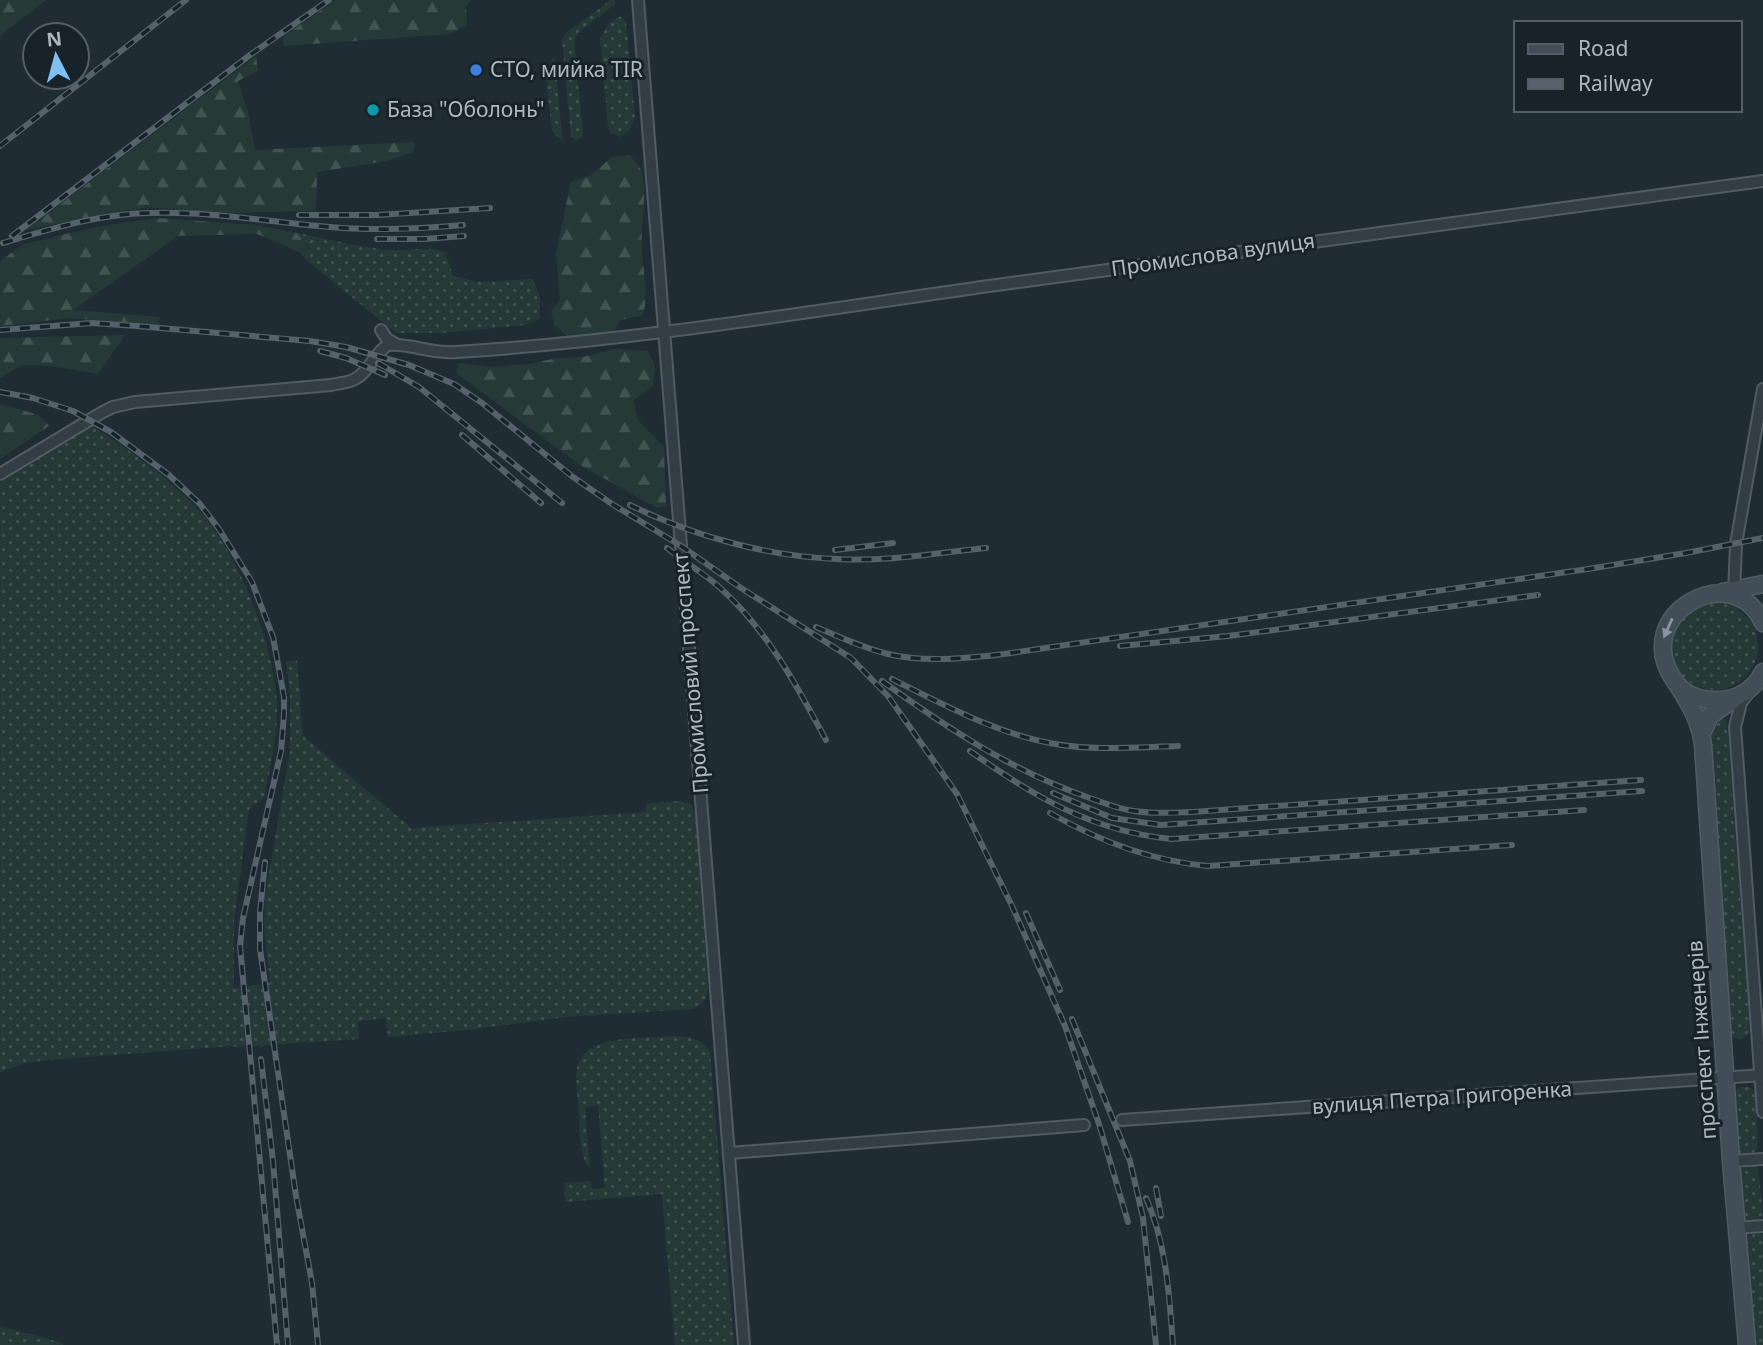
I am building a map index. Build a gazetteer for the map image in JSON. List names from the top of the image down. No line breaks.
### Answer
{"streets":{"street":["Промислова вулиця","Промисловий проспект","проспект Інженерів","вулиця Петра Григоренка"]},"crossings":[["Промислова вулиця","Промисловий проспект"],["проспект Інженерів","вулиця Петра Григоренка"]],"places":["СТО, мийка TIR","База \"Оболонь\""],"legend":["Road","Railway"],"north":"top"}
